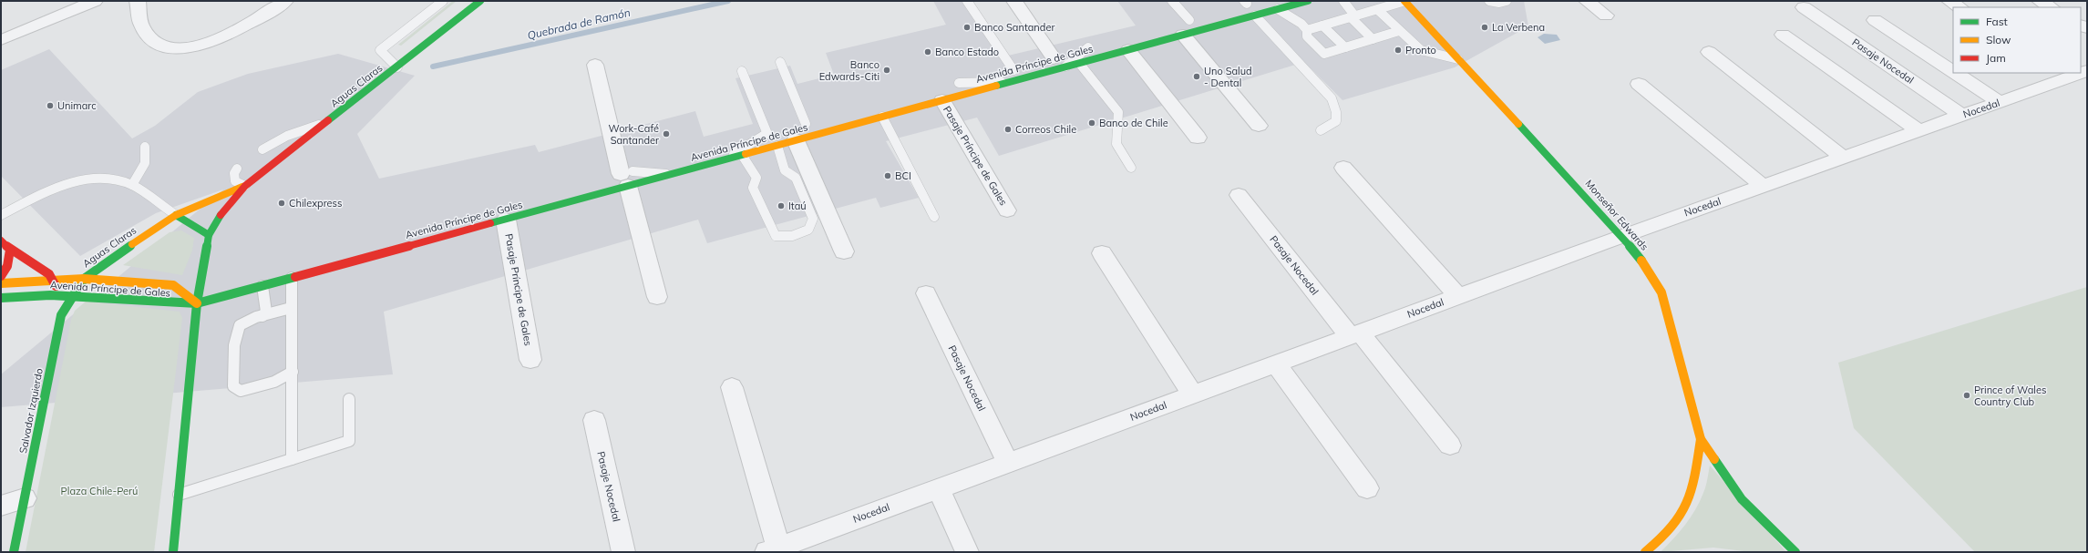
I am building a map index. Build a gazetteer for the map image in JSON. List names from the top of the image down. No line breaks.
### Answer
{"streets":{"street":["Pasaje Nocedal","Avenida Príncipe de Gales","Aguas Claras","Nocedal","Pasaje Príncipe de Gales","Monseñor Edwards","Salvador Izquierdo"]},"crossings":[["Pasaje Nocedal","Nocedal"],["Avenida Príncipe de Gales","Aguas Claras"],["Avenida Príncipe de Gales","Pasaje Príncipe de Gales"],["Avenida Príncipe de Gales","Salvador Izquierdo"],["Aguas Claras","Salvador Izquierdo"],["Nocedal","Monseñor Edwards"]],"water":["Quebrada de Ramón"],"parks":["Plaza Chile-Perú"],"places":["Banco Santander","La Verbena","Pronto","Banco Estado","Banco Edwards-Citi","Uno Salud - Dental","Unimarc","Banco de Chile","Correos Chile","Work-Café Santander","BCI","Chilexpress","Itaú","Prince of Wales Country Club"],"legend":["Fast","Slow","Jam"]}
